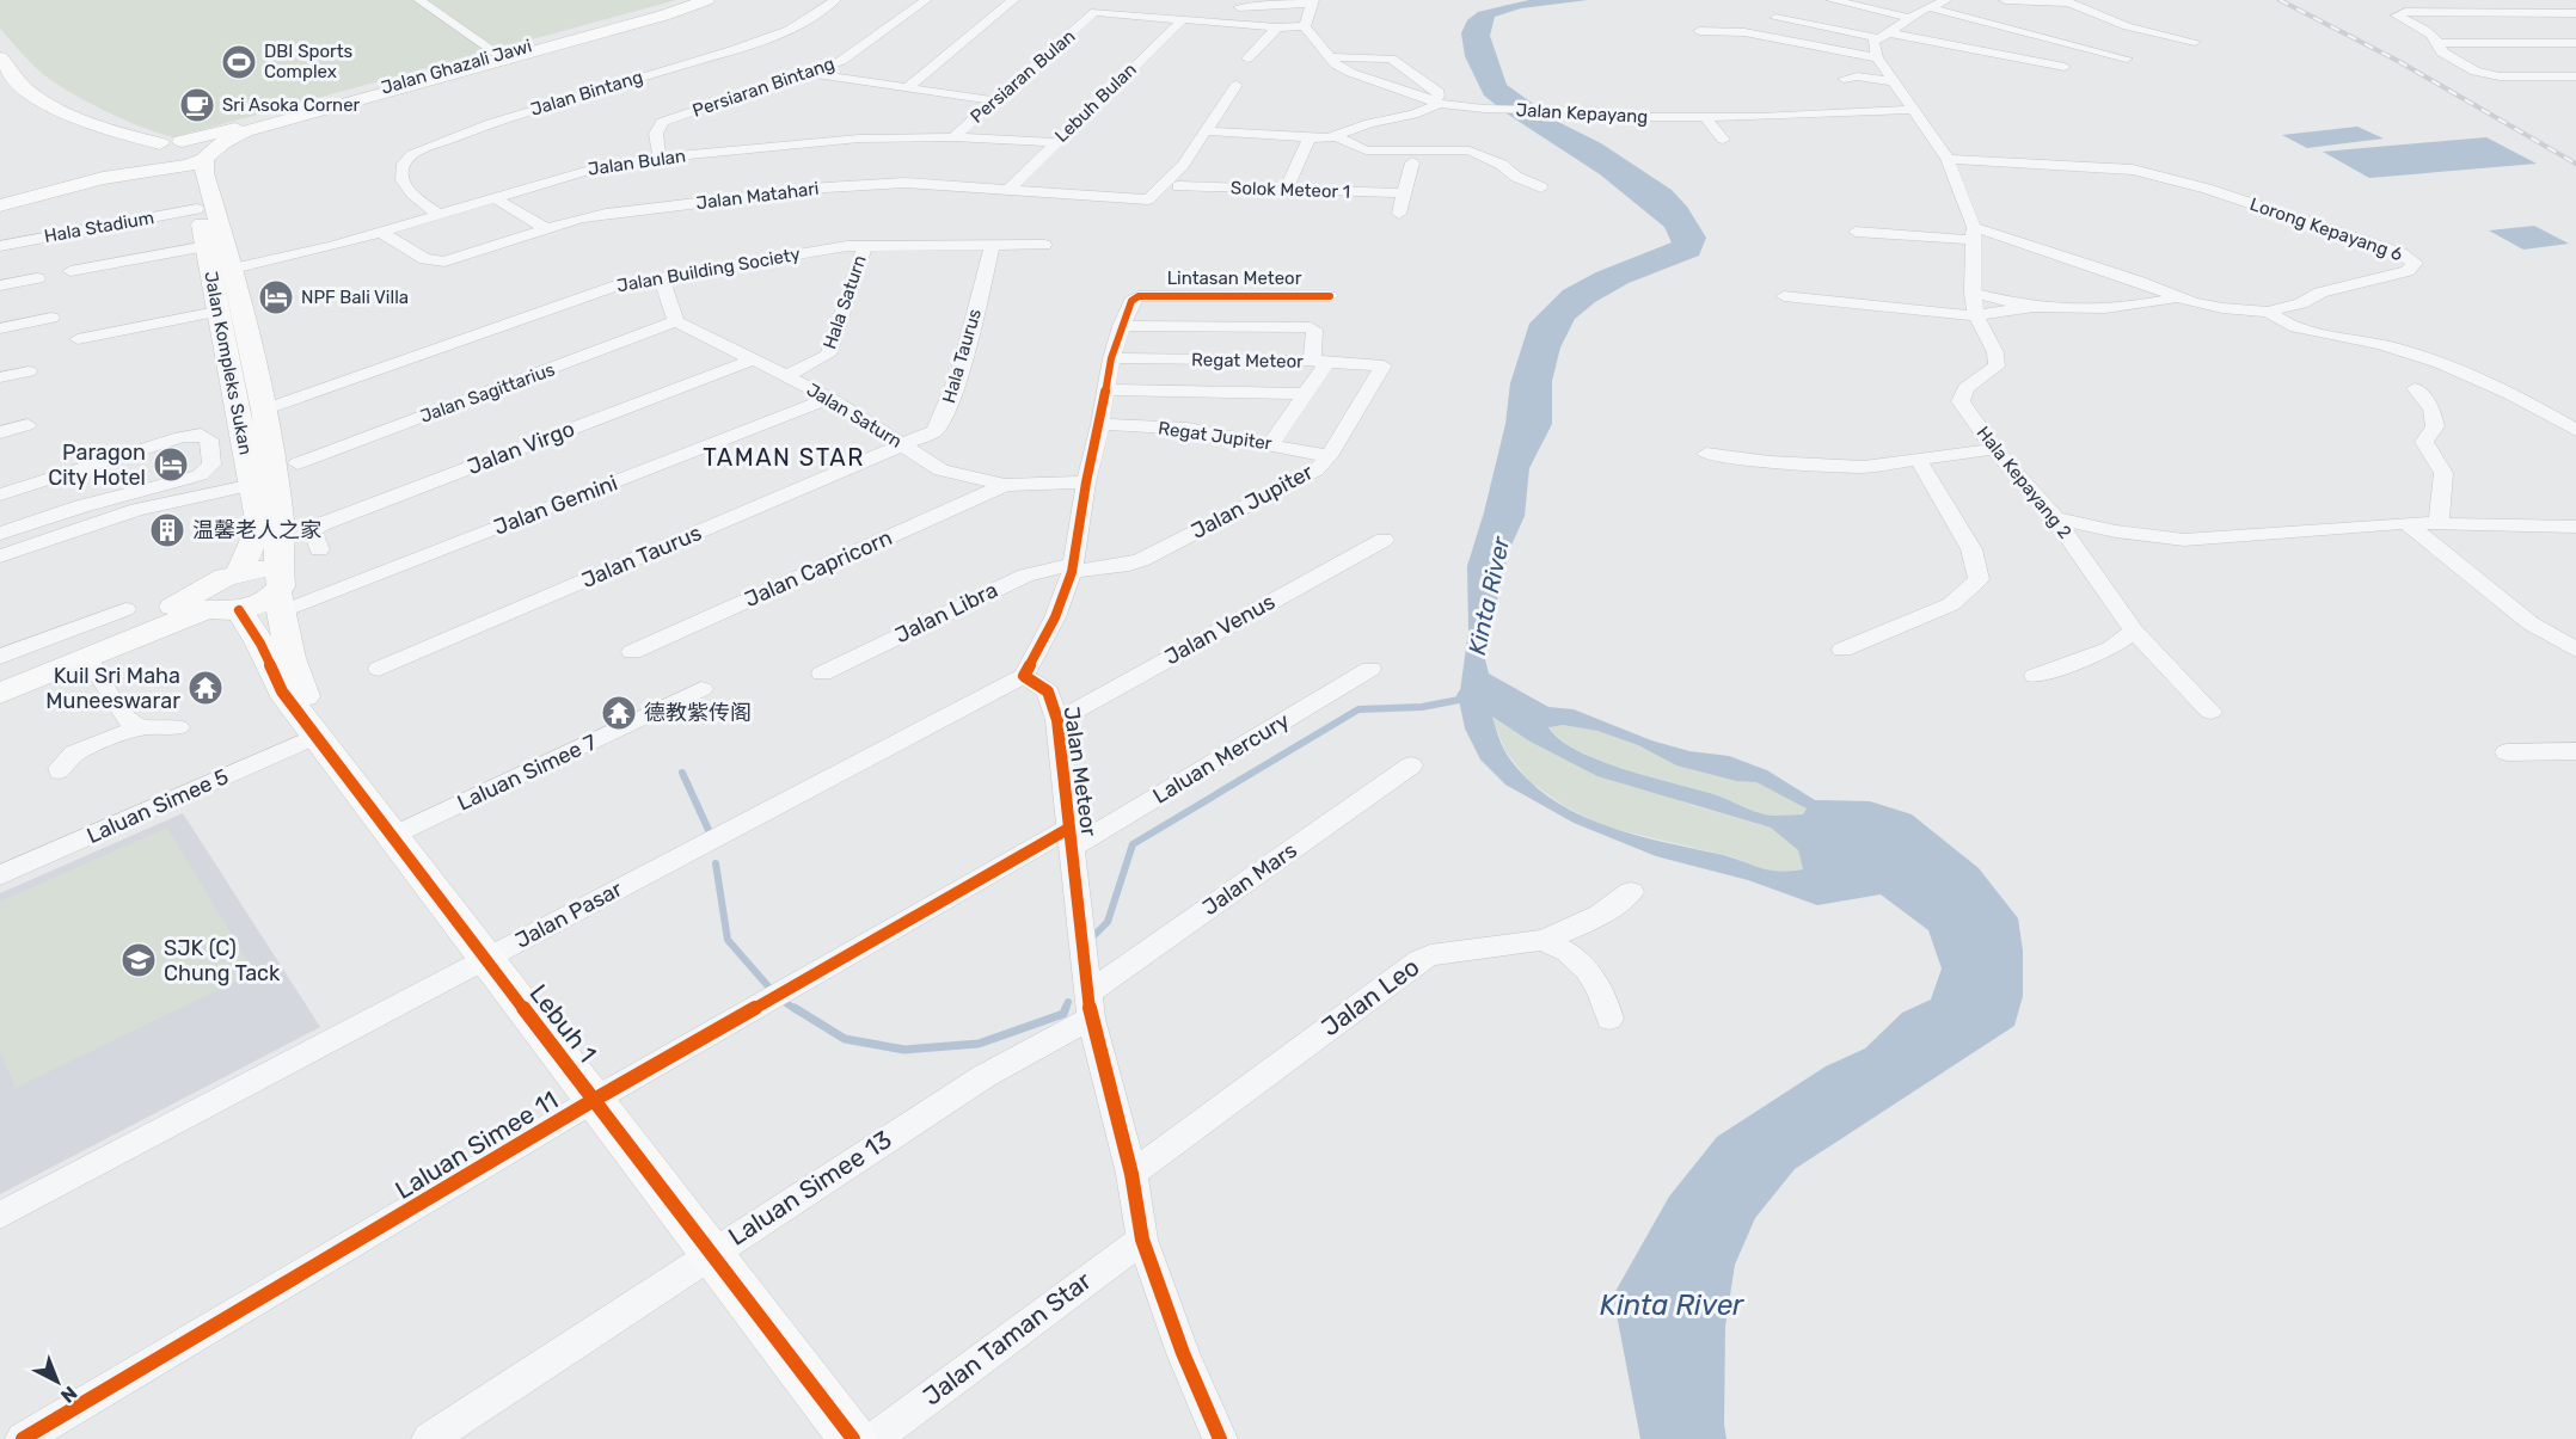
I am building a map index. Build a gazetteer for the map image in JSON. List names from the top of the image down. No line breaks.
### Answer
{"streets":{"main road":["Jalan Ghazali Jawi","Jalan Kompleks Sukan","Lebuh 1"],"street":["Persiaran Bulan","Persiaran Bintang","Jalan Bintang","Lebuh Bulan","Jalan Kepayang","Jalan Bulan","Solok Meteor 1","Jalan Matahari","Hala Stadium","Lorong Kepayang 6","Jalan Building Society","Lintasan Meteor","Hala Saturn","Hala Taurus","Regat Meteor","Jalan Sagittarius","Jalan Saturn","Regat Jupiter","Jalan Virgo","Hala Kepayang 2","Jalan Jupiter","Jalan Gemini","Jalan Taurus","Jalan Capricorn","Jalan Libra","Jalan Venus","Laluan Mercury","Jalan Meteor","Laluan Simee 7","Laluan Simee 5","Jalan Mars","Jalan Pasar","Jalan Leo","Laluan Simee 11","Laluan Simee 13","Jalan Taman Star"]},"crossings":[["Jalan Ghazali Jawi","Jalan Kompleks Sukan"],["Persiaran Bulan","Lebuh Bulan"],["Persiaran Bulan","Jalan Kepayang"],["Persiaran Bulan","Jalan Bulan"],["Persiaran Bintang","Jalan Bulan"],["Jalan Bintang","Jalan Bulan"],["Lebuh Bulan","Jalan Bulan"],["Lebuh Bulan","Jalan Matahari"],["Jalan Kepayang","Hala Kepayang 2"],["Jalan Bulan","Jalan Matahari"],["Jalan Bulan","Jalan Kompleks Sukan"],["Hala Stadium","Jalan Kompleks Sukan"],["Lorong Kepayang 6","Hala Kepayang 2"],["Jalan Building Society","Hala Saturn"],["Jalan Building Society","Hala Taurus"],["Jalan Building Society","Jalan Kompleks Sukan"],["Hala Saturn","Jalan Saturn"],["Hala Taurus","Jalan Saturn"],["Hala Taurus","Jalan Taurus"],["Regat Meteor","Jalan Jupiter"],["Jalan Kompleks Sukan","Jalan Gemini"],["Jalan Kompleks Sukan","Lebuh 1"],["Jalan Sagittarius","Jalan Saturn"],["Jalan Saturn","Jalan Virgo"],["Jalan Saturn","Jalan Gemini"],["Jalan Saturn","Jalan Taurus"],["Jalan Saturn","Jalan Capricorn"],["Regat Jupiter","Jalan Jupiter"],["Jalan Jupiter","Jalan Libra"],["Jalan Gemini","Lebuh 1"],["Jalan Venus","Jalan Meteor"],["Laluan Mercury","Jalan Meteor"],["Laluan Mercury","Laluan Simee 11"],["Jalan Meteor","Jalan Mars"],["Jalan Meteor","Jalan Pasar"],["Jalan Meteor","Jalan Leo"],["Jalan Meteor","Laluan Simee 11"],["Jalan Meteor","Laluan Simee 13"],["Jalan Meteor","Jalan Taman Star"],["Laluan Simee 7","Lebuh 1"],["Laluan Simee 5","Lebuh 1"],["Jalan Mars","Laluan Simee 13"],["Jalan Pasar","Lebuh 1"],["Lebuh 1","Laluan Simee 11"],["Lebuh 1","Laluan Simee 13"]],"districts":["TAMAN STAR"],"water":["Kinta River"],"places":{"sports":["DBI Sports Complex"],"cafe":["Sri Asoka Corner"],"hotel":["NPF Bali Villa","Paragon City Hotel"],"building":["温馨老人之家"],"temple":["Kuil Sri Maha Muneeswarar","德教紫传阁"],"school or university":["SJK (C) Chung Tack"]},"north":"bottom right"}
